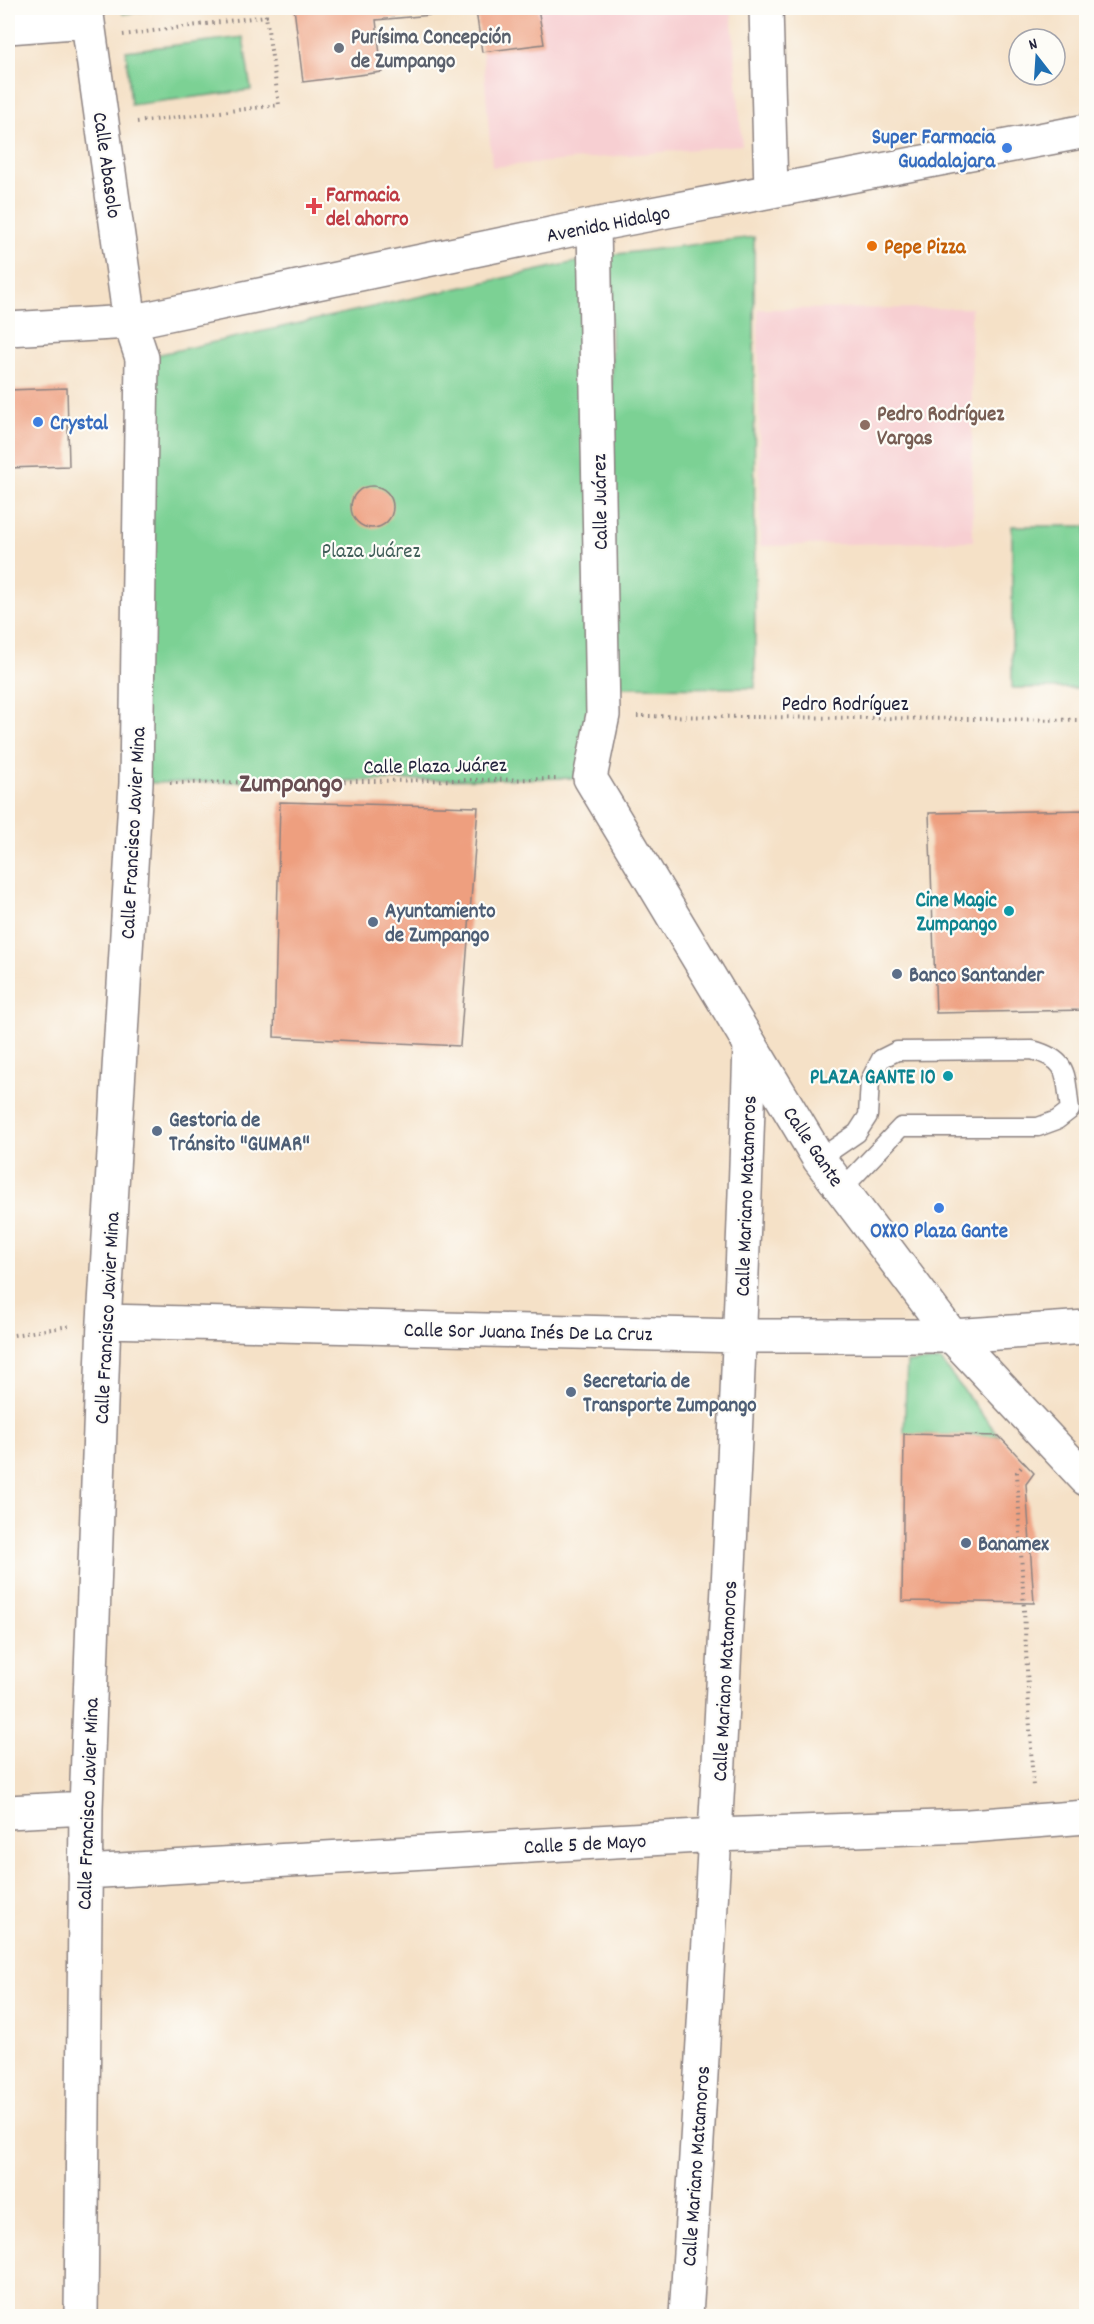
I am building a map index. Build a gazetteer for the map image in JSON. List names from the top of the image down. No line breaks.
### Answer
{"streets":{"street":["Calle Abasolo","Avenida Hidalgo","Calle Juárez","Calle Francisco Javier Mina","Calle Gante","Calle Mariano Matamoros","Calle Sor Juana Inés De La Cruz","Calle 5 de Mayo"],"path":["Pedro Rodríguez","Calle Plaza Juárez"]},"crossings":[["Calle Abasolo","Avenida Hidalgo"],["Calle Abasolo","Calle Francisco Javier Mina"],["Avenida Hidalgo","Calle Juárez"],["Avenida Hidalgo","Calle Francisco Javier Mina"],["Calle Juárez","Pedro Rodríguez"],["Calle Juárez","Calle Plaza Juárez"],["Calle Juárez","Calle Gante"],["Calle Plaza Juárez","Calle Francisco Javier Mina"],["Calle Plaza Juárez","Calle Gante"],["Calle Francisco Javier Mina","Calle Sor Juana Inés De La Cruz"],["Calle Francisco Javier Mina","Calle 5 de Mayo"],["Calle Gante","Calle Mariano Matamoros"],["Calle Gante","Calle Sor Juana Inés De La Cruz"],["Calle Mariano Matamoros","Calle Sor Juana Inés De La Cruz"],["Calle Mariano Matamoros","Calle 5 de Mayo"]],"districts":["Zumpango"],"parks":["Plaza Juárez"],"places":{"other":["Purísima Concepción de Zumpango","Super Farmacia Guadalajara","Pepe Pizza","Crystal","Pedro Rodríguez Vargas","Cine Magic Zumpango","Ayuntamiento de Zumpango","Banco Santander","PLAZA GANTE 10","Gestoria de Tránsito \"GUMAR\"","OXXO Plaza Gante","Secretaria de Transporte Zumpango","Banamex"],"health":["Farmacia del ahorro"]},"north":"top"}
